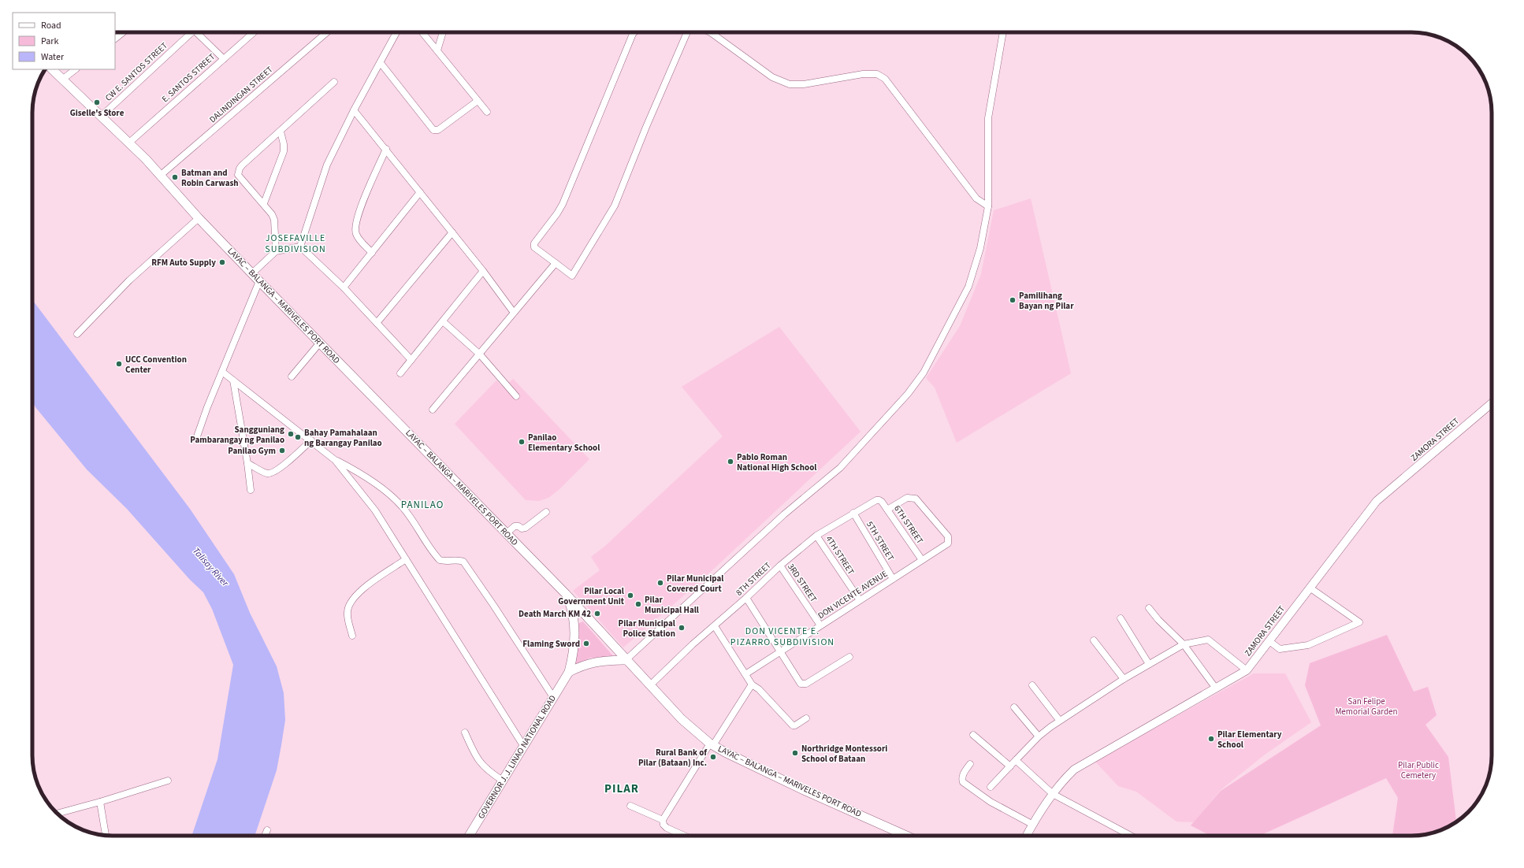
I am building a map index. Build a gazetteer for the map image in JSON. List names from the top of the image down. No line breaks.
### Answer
{"streets":{"main road":["LAYAC – BALANGA – MARIVELES PORT ROAD","GOVERNOR J. J. LINAO NATIONAL ROAD"],"street":["CW E. SANTOS STREET","E. SANTOS STREET","DALINDINGAN STREET","ZAMORA STREET","6TH STREET","5TH STREET","4TH STREET","8TH STREET","3RD STREET","DON VICENTE AVENUE"]},"crossings":[["CW E. SANTOS STREET","LAYAC – BALANGA – MARIVELES PORT ROAD"],["E. SANTOS STREET","LAYAC – BALANGA – MARIVELES PORT ROAD"],["DALINDINGAN STREET","LAYAC – BALANGA – MARIVELES PORT ROAD"],["LAYAC – BALANGA – MARIVELES PORT ROAD","8TH STREET"],["LAYAC – BALANGA – MARIVELES PORT ROAD","GOVERNOR J. J. LINAO NATIONAL ROAD"],["6TH STREET","8TH STREET"],["6TH STREET","DON VICENTE AVENUE"],["5TH STREET","8TH STREET"],["5TH STREET","DON VICENTE AVENUE"],["4TH STREET","8TH STREET"],["4TH STREET","DON VICENTE AVENUE"],["8TH STREET","3RD STREET"],["3RD STREET","DON VICENTE AVENUE"]],"districts":["JOSEFAVILLE SUBDIVISION","PANILAO","DON VICENTE E. PIZARRO SUBDIVISION","PILAR"],"water":["Talisay River"],"parks":["San Felipe Memorial Garden","Pilar Public Cemetery"],"places":["Giselle's Store","Batman and Robin Carwash","RFM Auto Supply","Pamilihang Bayan ng Pilar","UCC Convention Center","Sangguniang Pambarangay ng Panilao","Bahay Pamahalaan ng Barangay Panilao","Panilao Elementary School","Panilao Gym","Pablo Roman National High School","Pilar Municipal Covered Court","Pilar Local Government Unit","Pilar Municipal Hall","Death March KM 42","Pilar Municipal Police Station","Flaming Sword","Pilar Elementary School","Northridge Montessori School of Bataan","Rural Bank of Pilar (Bataan) Inc."],"legend":["Road","Park","Water"]}
